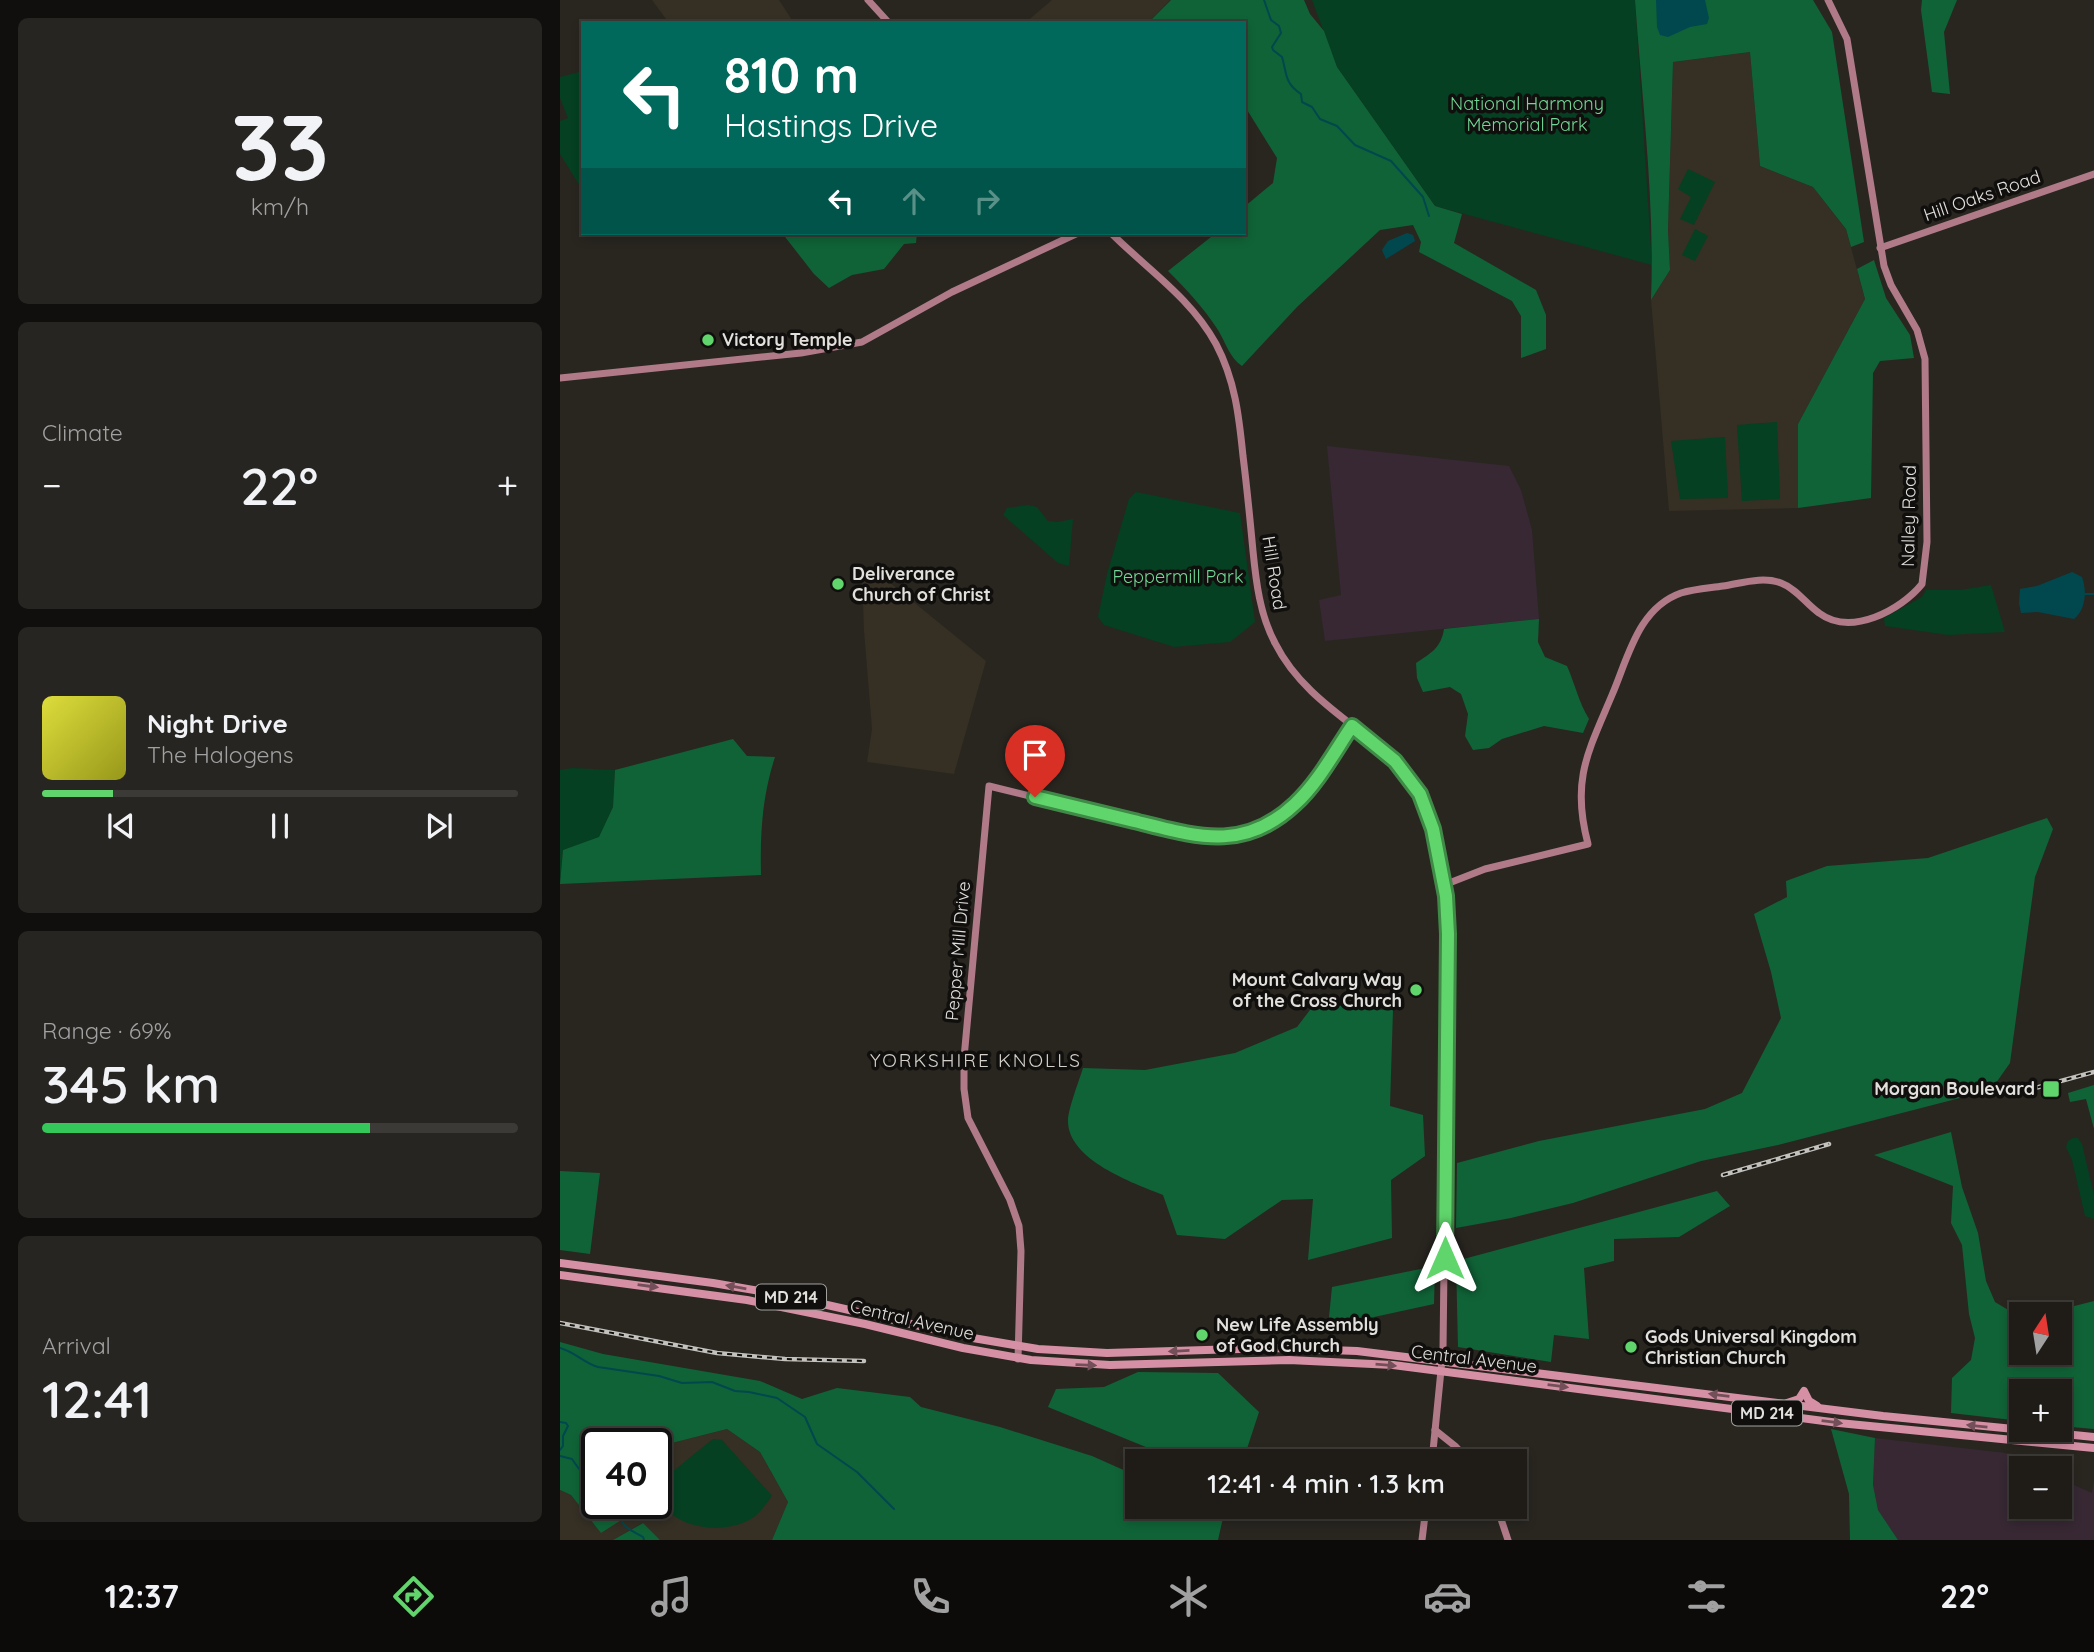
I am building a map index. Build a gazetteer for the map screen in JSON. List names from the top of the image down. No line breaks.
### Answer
{"streets":{"main road":["MD 214","Central Avenue"],"street":["Hill Oaks Road","Nalley Road","Hill Road","Pepper Mill Drive"]},"crossings":[["Hill Oaks Road","Nalley Road"],["Nalley Road","Hill Road"],["Hill Road","Pepper Mill Drive"],["Hill Road","Central Avenue"],["Pepper Mill Drive","Central Avenue"]],"districts":["YORKSHIRE KNOLLS"],"parks":["National Harmony Memorial Park","Peppermill Park"],"places":{"other":["Victory Temple","Deliverance Church of Christ","Mount Calvary Way of the Cross Church","New Life Assembly of God Church","Gods Universal Kingdom Christian Church"],"transit":["Morgan Boulevard"]},"north":"top","page":{"tile":[["33","km/h"],"Climate",["Range · 69%","345 km"],["Arrival","12:41"]],"turn":["810 m","Hastings Drive"],"heat":["−","22°","+"],"song":["Night Drive","The Halogens"],"map_buttons":["+","−"],"limit":"40","trip":"12:41 · 4 min · 1.3 km","tabs":["12:37","22°"]}}
